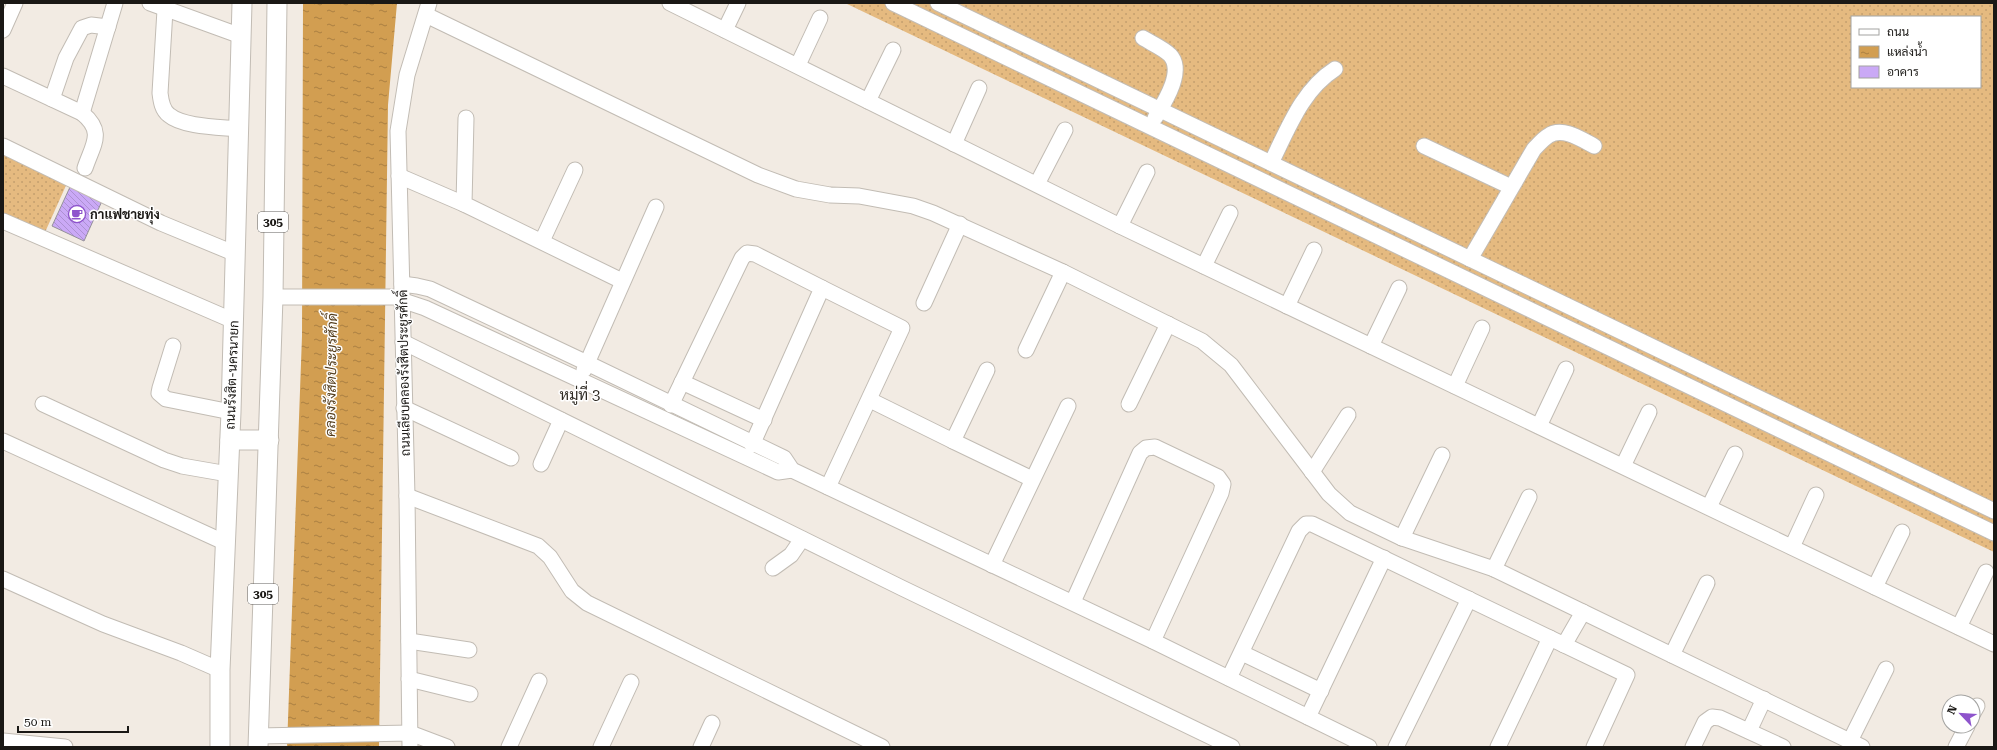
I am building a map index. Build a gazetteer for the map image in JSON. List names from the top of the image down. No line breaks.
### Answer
{"streets":{"main road":["305","ถนนรังสิต-นครนายก"],"street":["ถนนเลียบคลองรังสิตประยูรศักดิ์"]},"districts":["หมู่ที่ 3"],"water":["คลองรังสิตประยูรศักดิ์"],"places":{"cafe":["กาแฟชายทุ่ง"]},"legend":["ถนน","แหล่งน้ำ","อาคาร"],"scale_bar":"50 m","north":"top left"}
